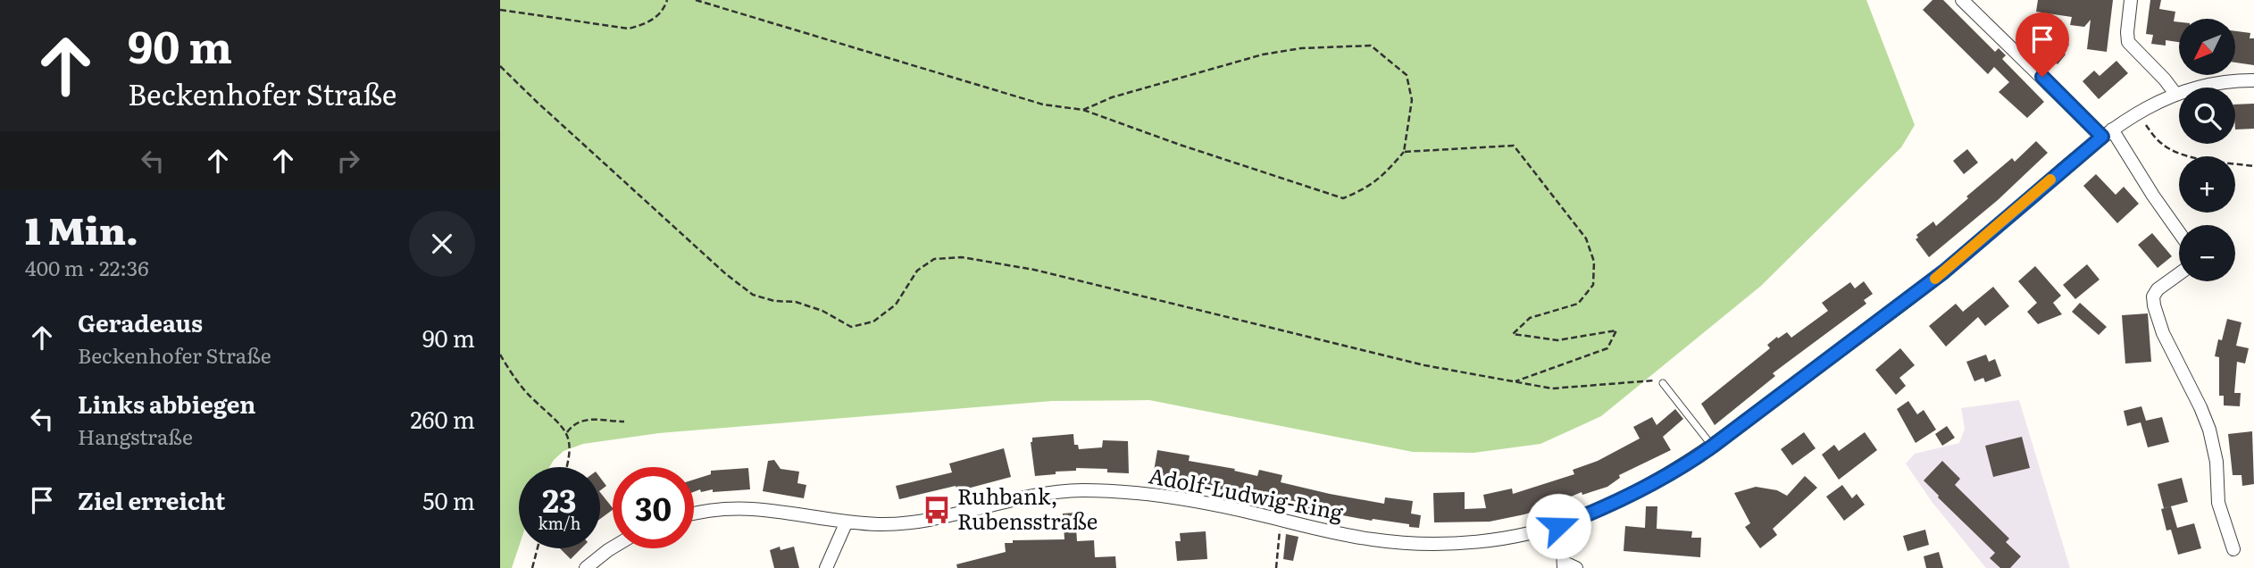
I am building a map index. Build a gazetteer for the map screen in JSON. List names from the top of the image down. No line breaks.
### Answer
{"streets":{"street":["Adolf-Ludwig-Ring"]},"places":{"bus stop":["Ruhbank, Rubensstraße"]},"north":"bottom left","page":{"turn":["90 m","Beckenhofer Straße"],"map_buttons":["+","−"],"heading":["1 Min.","400 m · 22:36"],"list":[{"name":"Geradeaus","note":"Beckenhofer Straße","value":"90 m"},{"name":"Links abbiegen","note":"Hangstraße","value":"260 m"},{"name":"Ziel erreicht","value":"50 m"}],"speed":"23 km/h","limit":"30"}}
